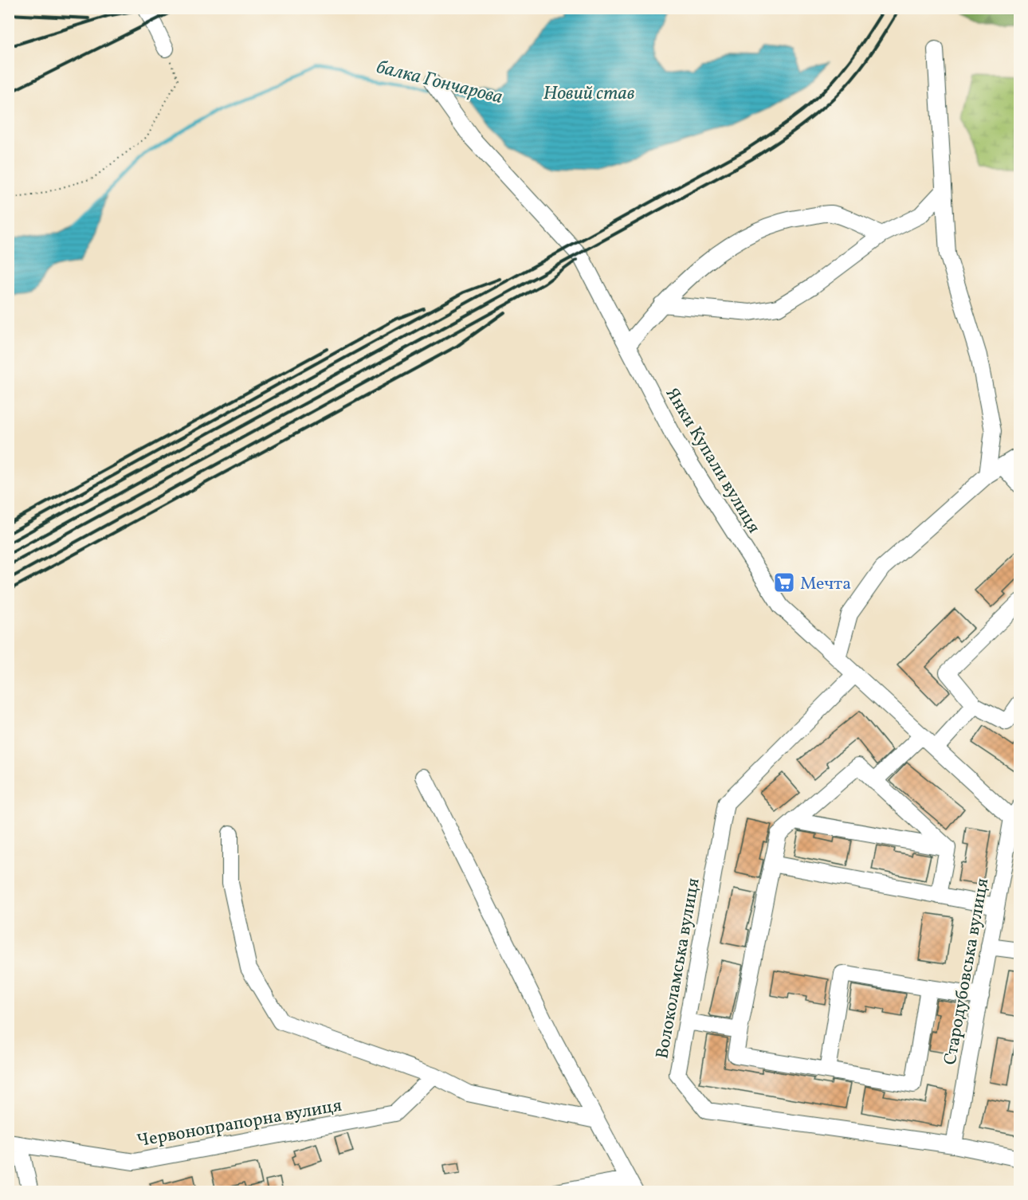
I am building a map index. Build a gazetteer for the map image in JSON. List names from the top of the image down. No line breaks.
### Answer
{"streets":{"street":["Янки Купали вулиця","Волоколамська вулиця","Стародубовська вулиця","Червонопрапорна вулиця"]},"crossings":[["Янки Купали вулиця","Волоколамська вулиця"],["Янки Купали вулиця","Стародубовська вулиця"],["Волоколамська вулиця","Стародубовська вулиця"]],"water":["балка Гончарова","Новий став"],"places":{"supermarket":["Мечта"]}}
